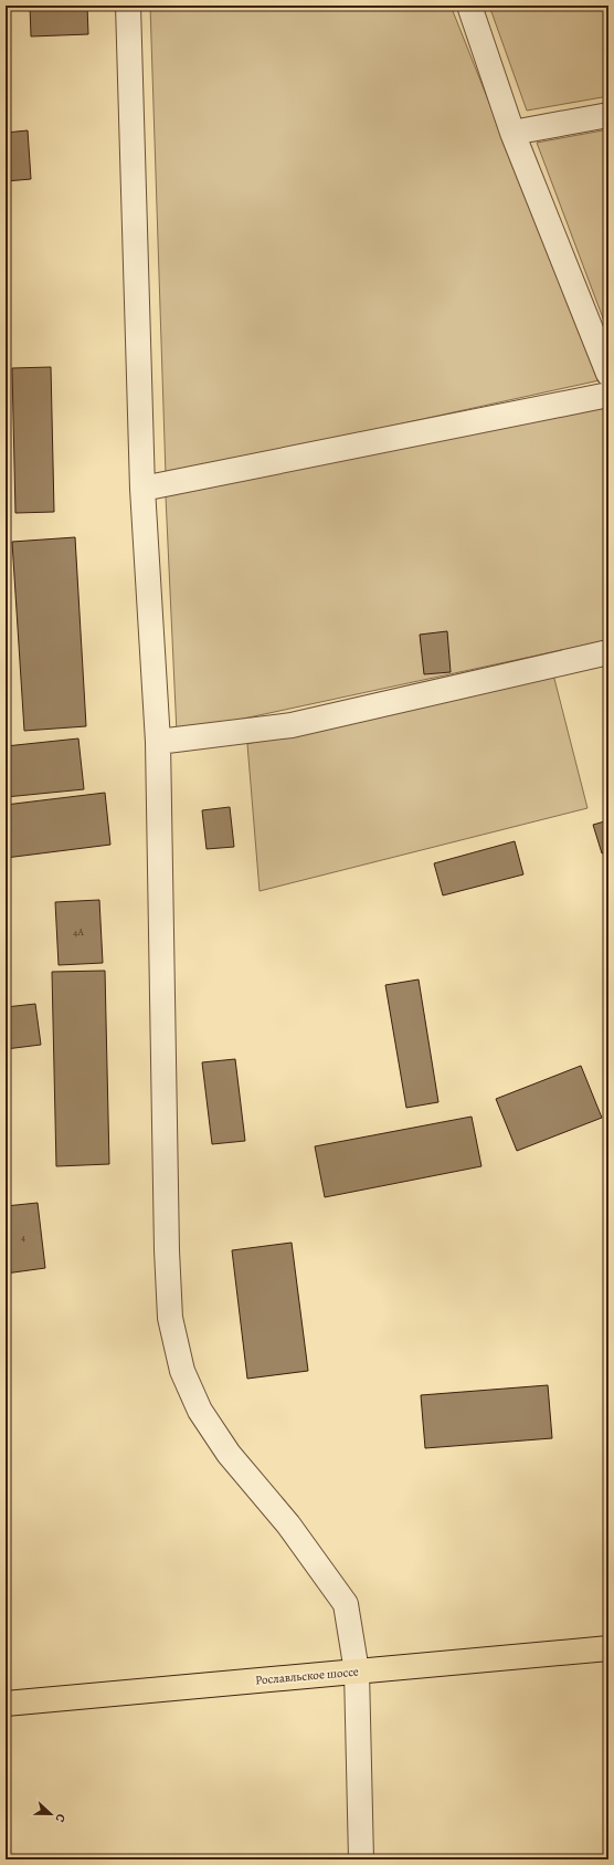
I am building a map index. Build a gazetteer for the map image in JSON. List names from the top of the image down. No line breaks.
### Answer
{"streets":{"main road":["Рославльское шоссе"]},"house_numbers":["4А","4"],"north":"right"}
